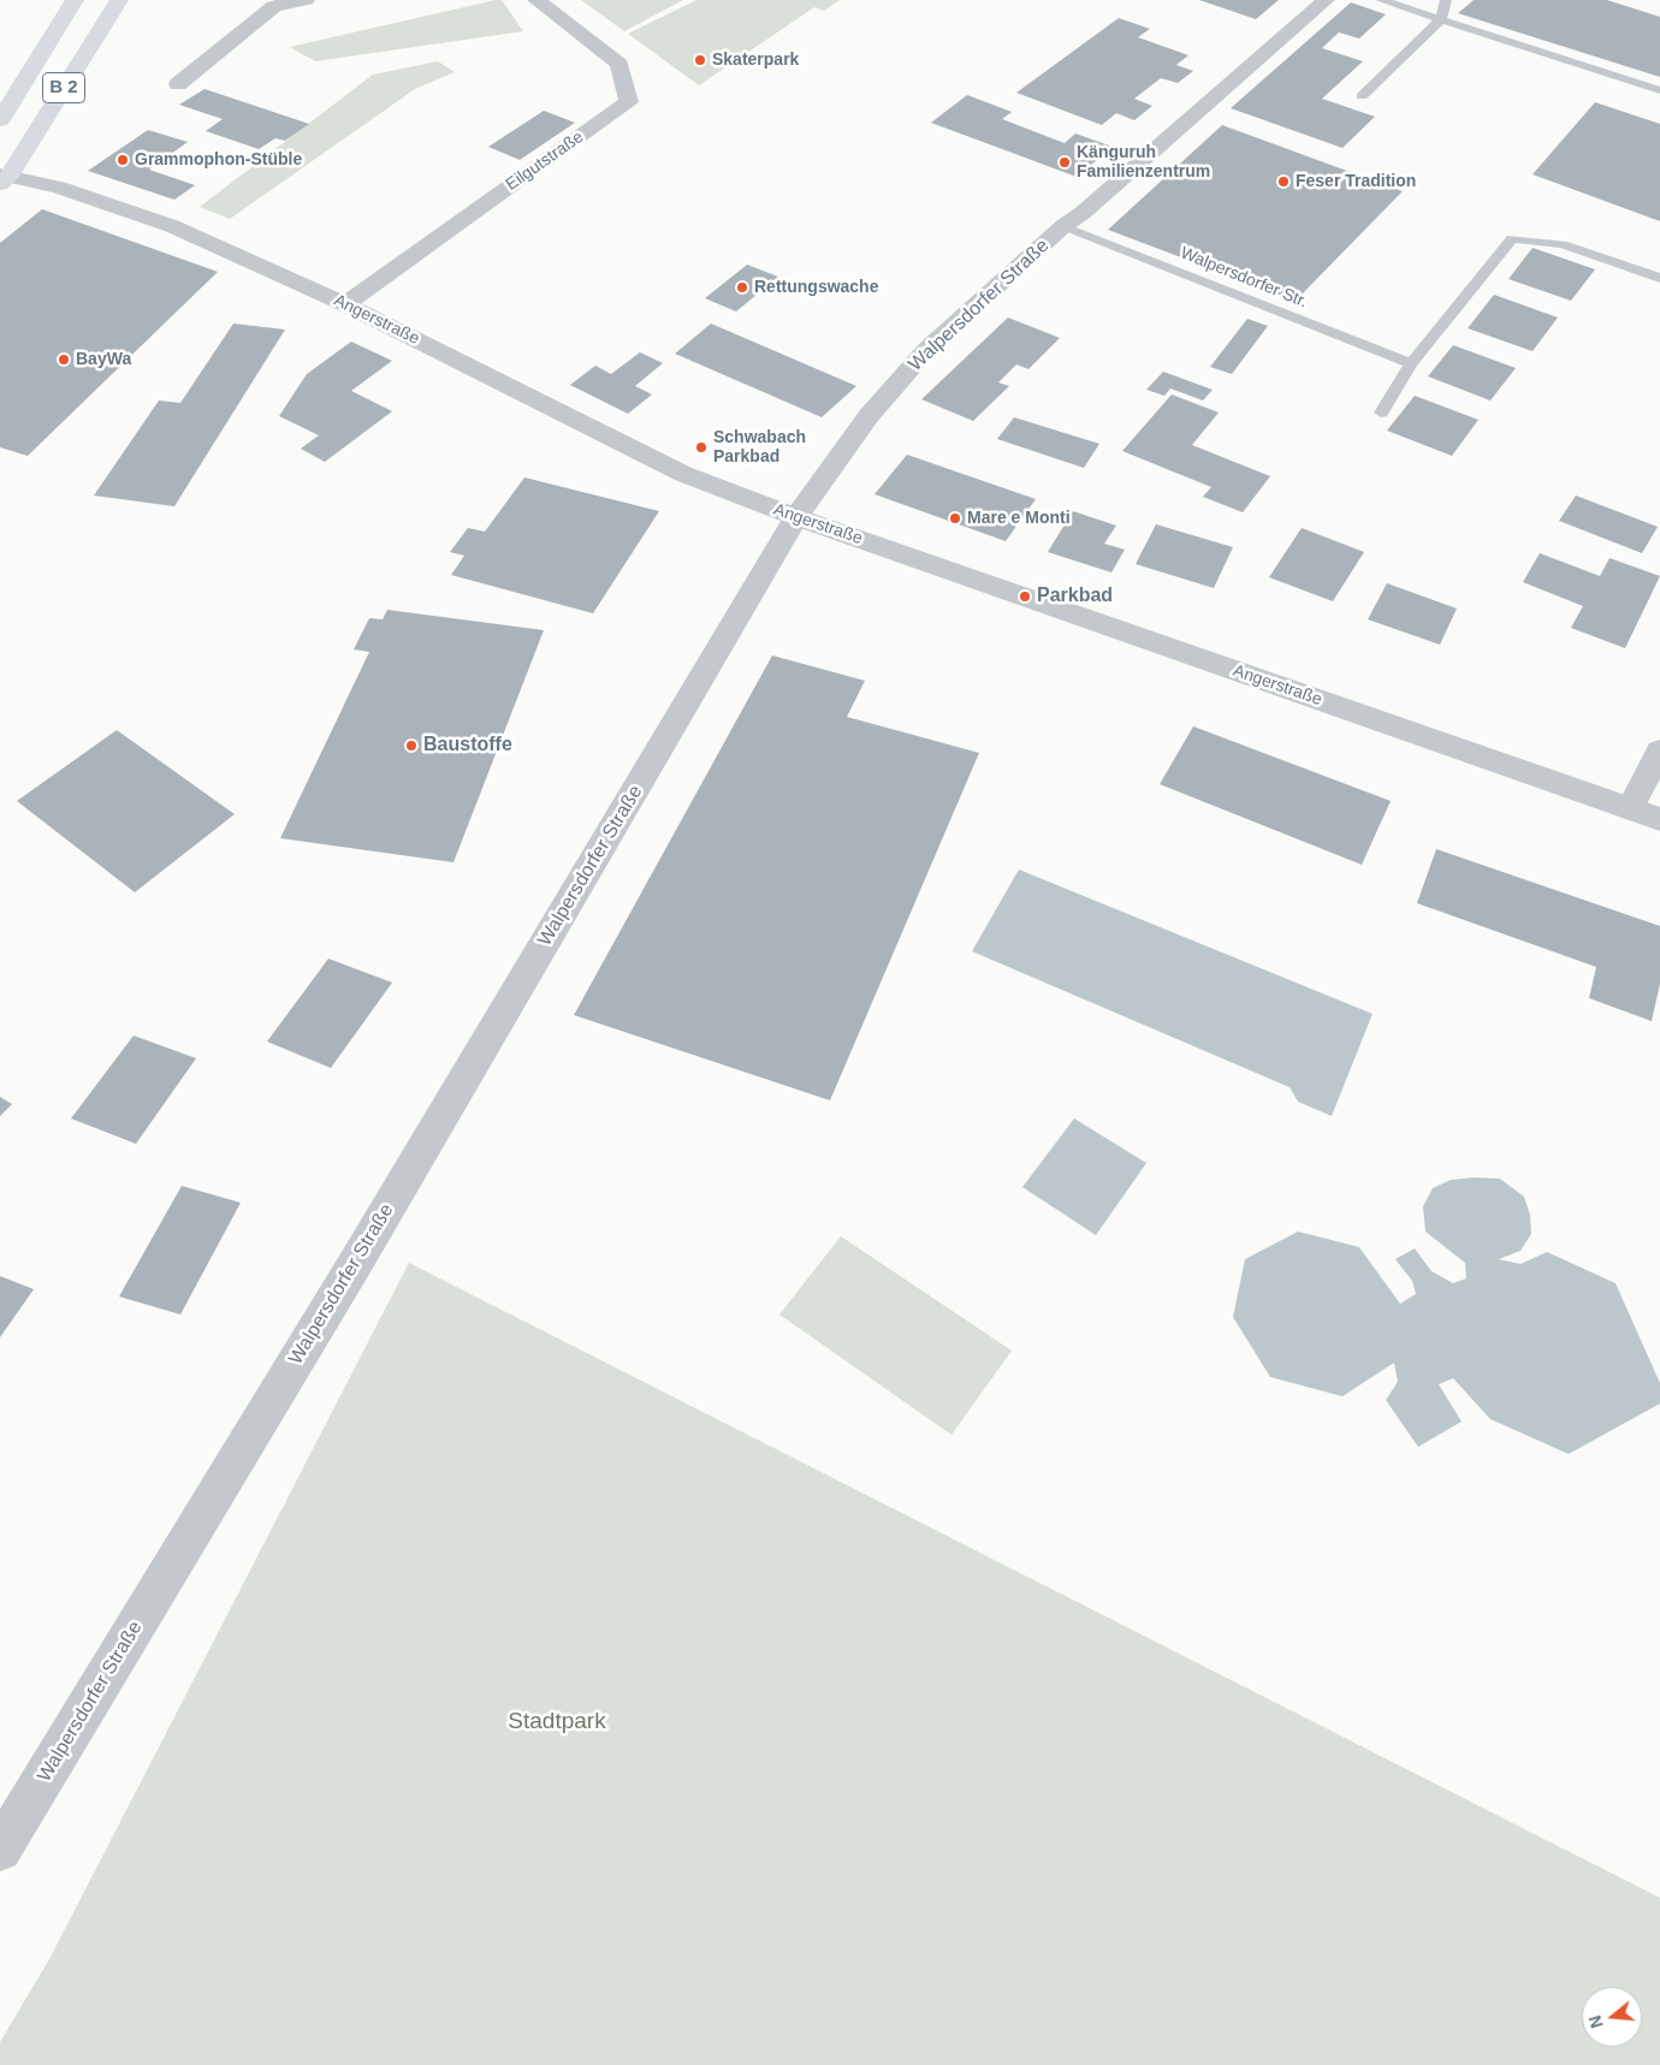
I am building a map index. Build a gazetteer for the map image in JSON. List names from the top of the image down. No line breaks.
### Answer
{"streets":{"main road":["B 2"],"street":["Eilgutstraße","Walpersdorfer Straße","Angerstraße"],"lane":["Walpersdorfer Str."]},"crossings":[["B 2","Angerstraße"],["Eilgutstraße","Angerstraße"],["Walpersdorfer Str.","Walpersdorfer Straße"],["Walpersdorfer Straße","Angerstraße"]],"parks":["Stadtpark"],"places":["Skaterpark","Grammophon-Stüble","Känguruh Familienzentrum","Feser Tradition","Rettungswache","BayWa","Schwabach Parkbad","Mare e Monti","Parkbad","Baustoffe"],"north":"left"}
